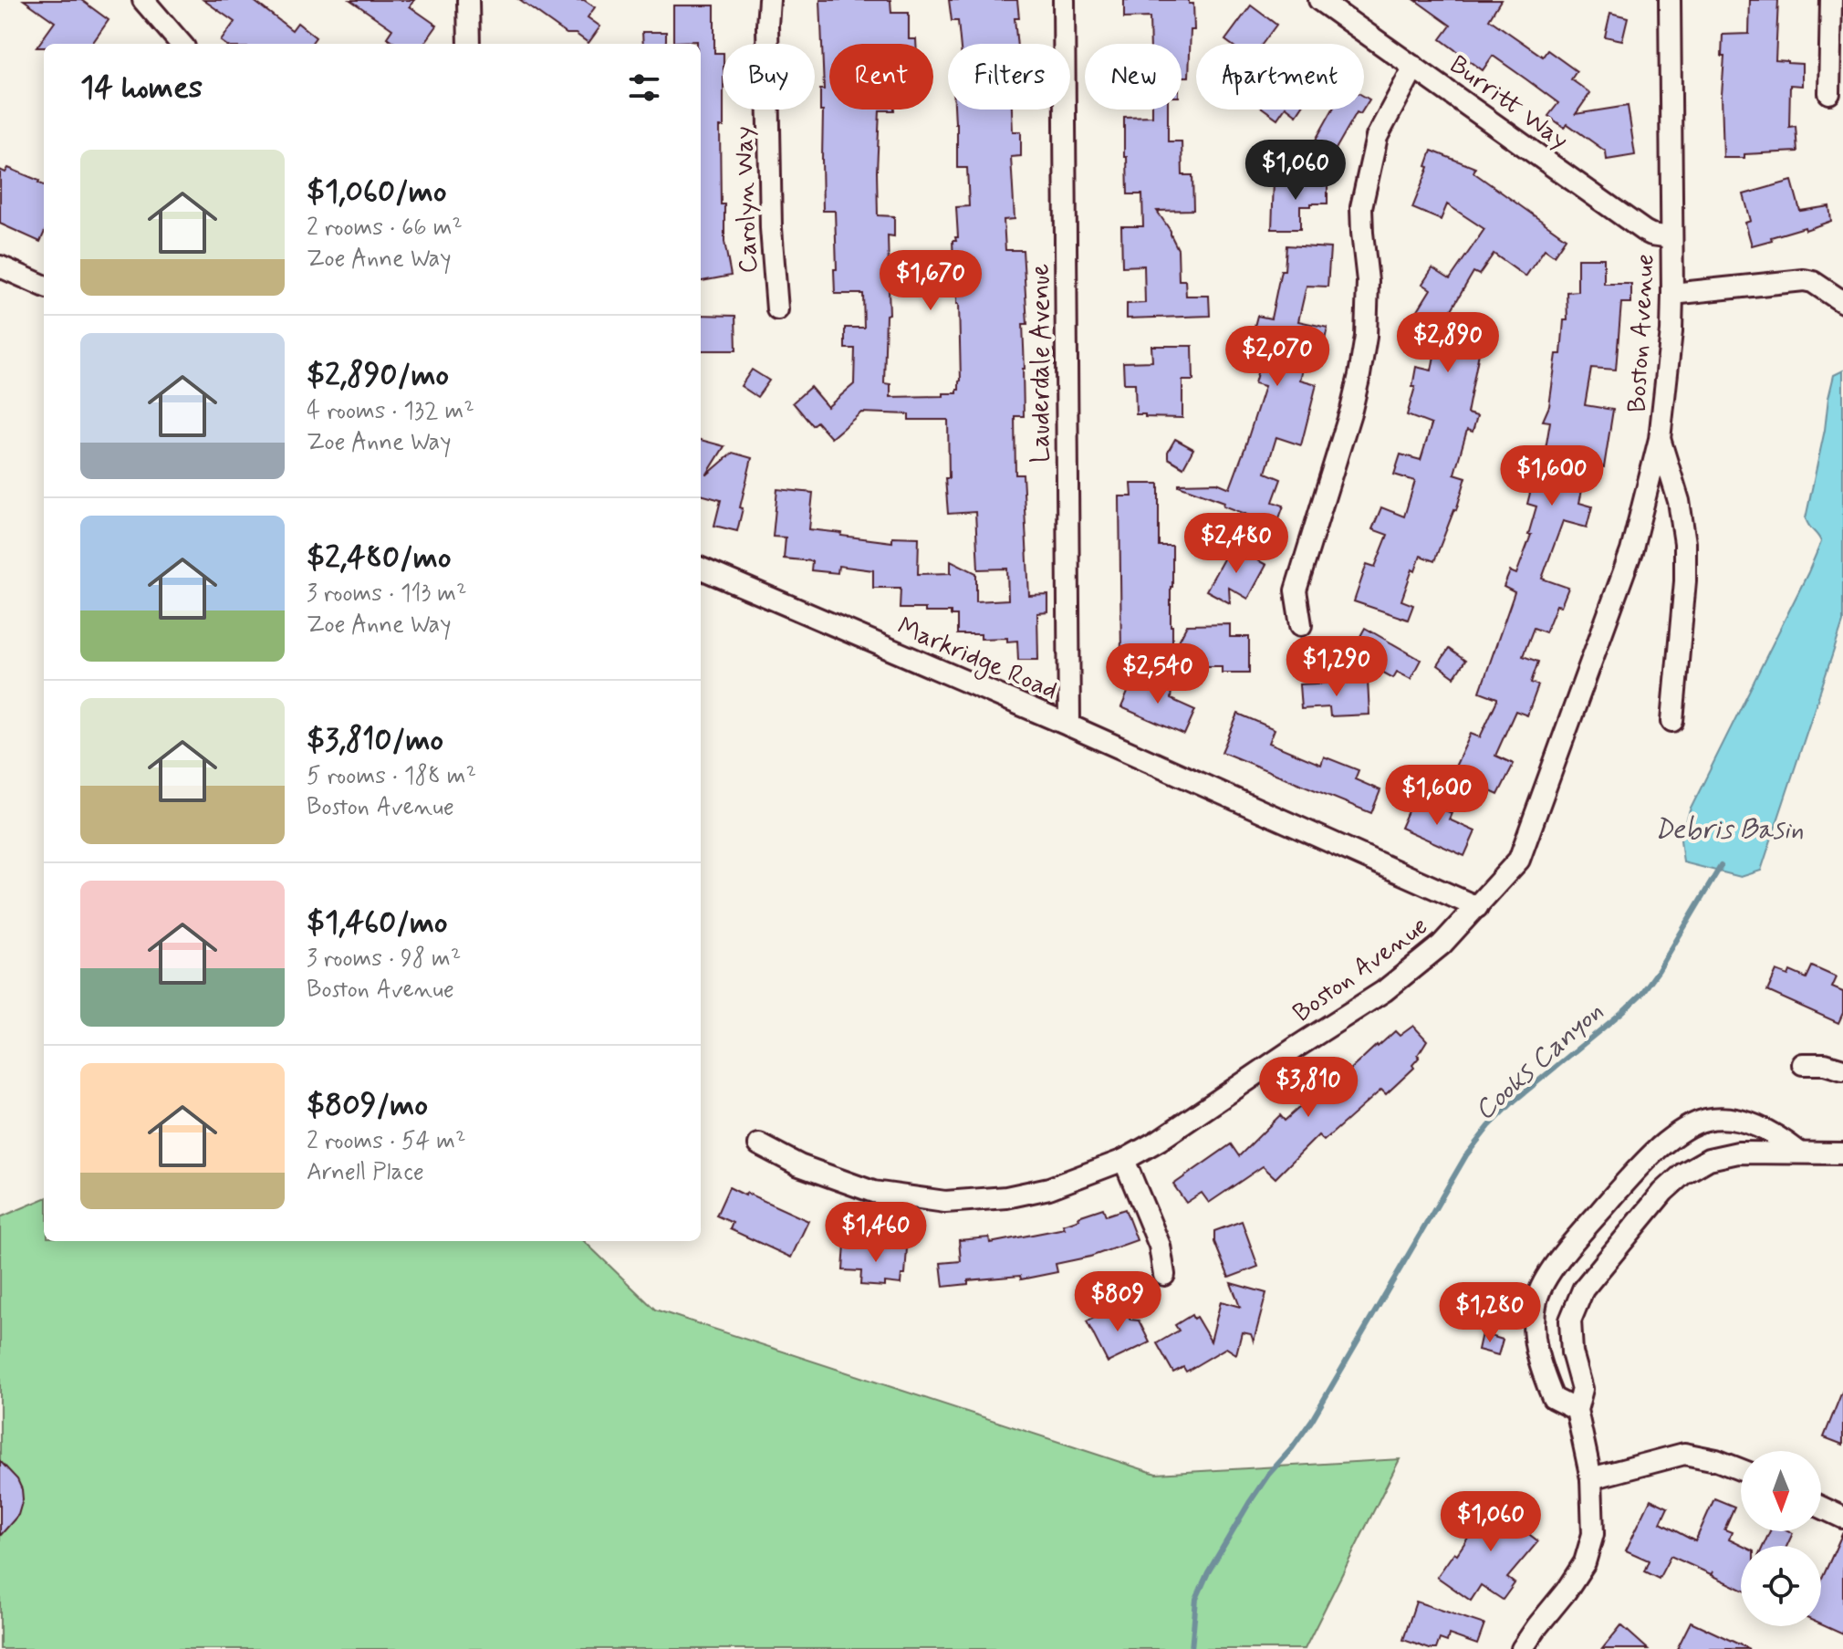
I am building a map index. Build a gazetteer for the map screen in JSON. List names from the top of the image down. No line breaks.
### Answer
{"streets":{"street":["Burritt Way","Carolyn Way","Boston Avenue","Lauderdale Avenue","Markridge Road"]},"crossings":[["Burritt Way","Boston Avenue"],["Boston Avenue","Markridge Road"],["Lauderdale Avenue","Markridge Road"]],"water":["Debris Basin","Cooks Canyon"],"north":"bottom","page":{"chip":["Buy","Rent","Filters","New","Apartment"],"heading":"14 homes","list":[{"name":"$1,060/mo","note":"2 rooms · 66 m² · Zoe Anne Way"},{"name":"$2,890/mo","note":"4 rooms · 132 m² · Zoe Anne Way"},{"name":"$2,480/mo","note":"3 rooms · 113 m² · Zoe Anne Way"},{"name":"$3,810/mo","note":"5 rooms · 188 m² · Boston Avenue"},{"name":"$1,460/mo","note":"3 rooms · 98 m² · Boston Avenue"},{"name":"$809/mo","note":"2 rooms · 54 m² · Arnell Place"}],"price":["$1,060","$1,670","$2,890","$2,070","$1,600","$2,480","$1,290","$2,540","$1,600","$3,810","$1,460","$809","$1,280","$1,060"]}}
